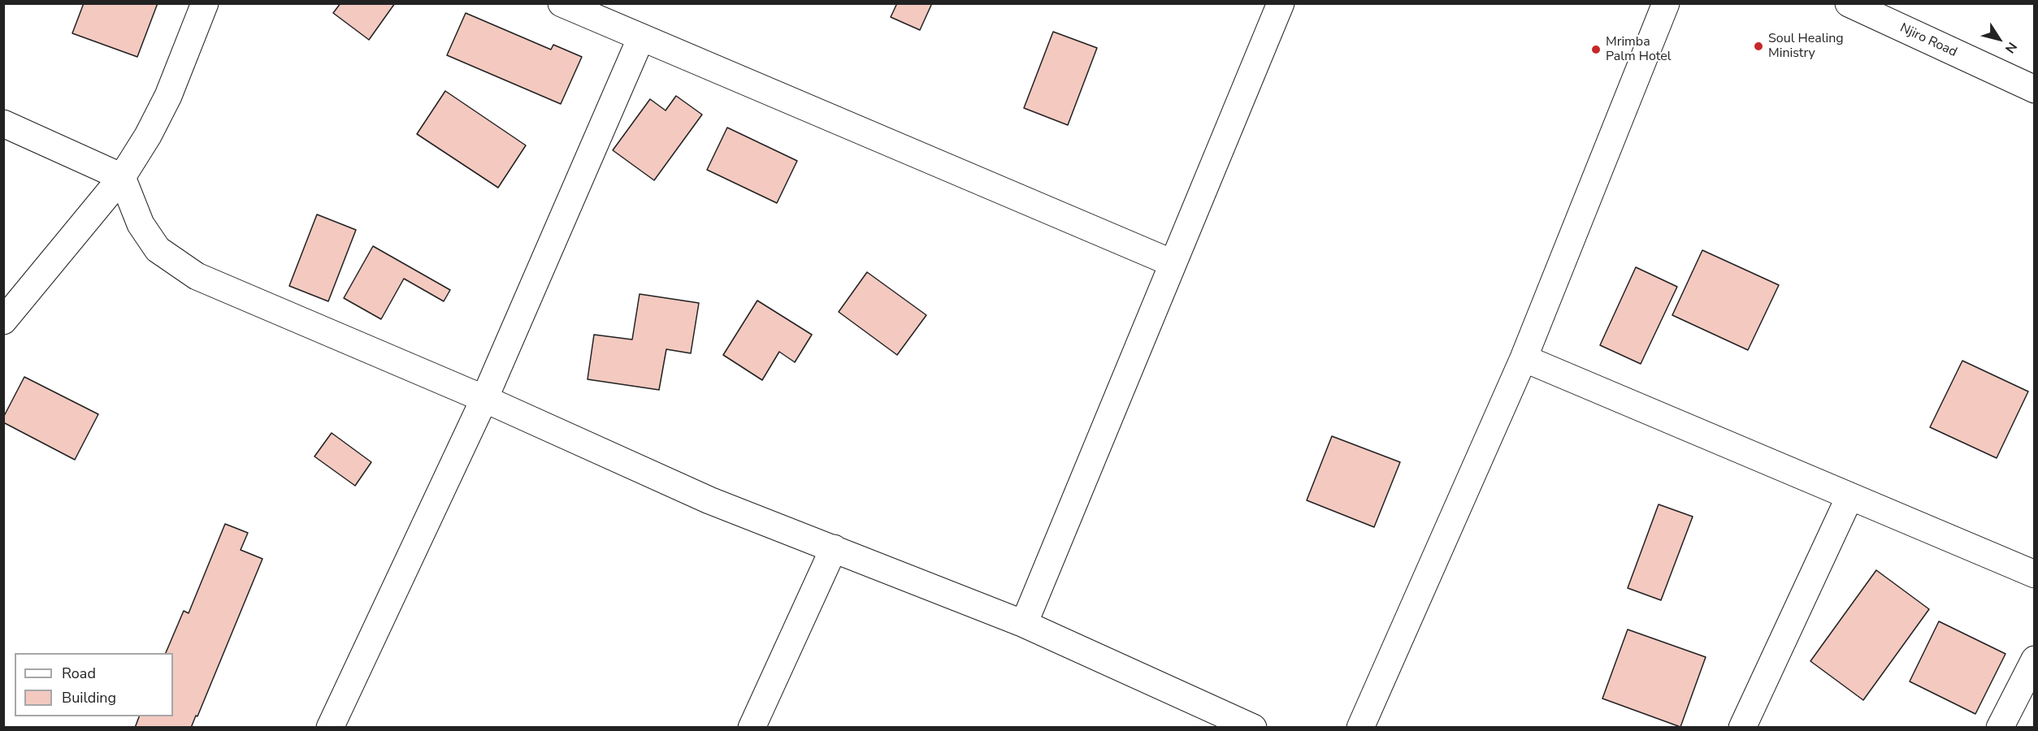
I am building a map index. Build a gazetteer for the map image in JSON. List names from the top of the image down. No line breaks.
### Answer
{"streets":{"street":["Njiro Road"]},"places":["Soul Healing Ministry","Mrimba Palm Hotel"],"legend":["Road","Building"],"north":"bottom right"}
